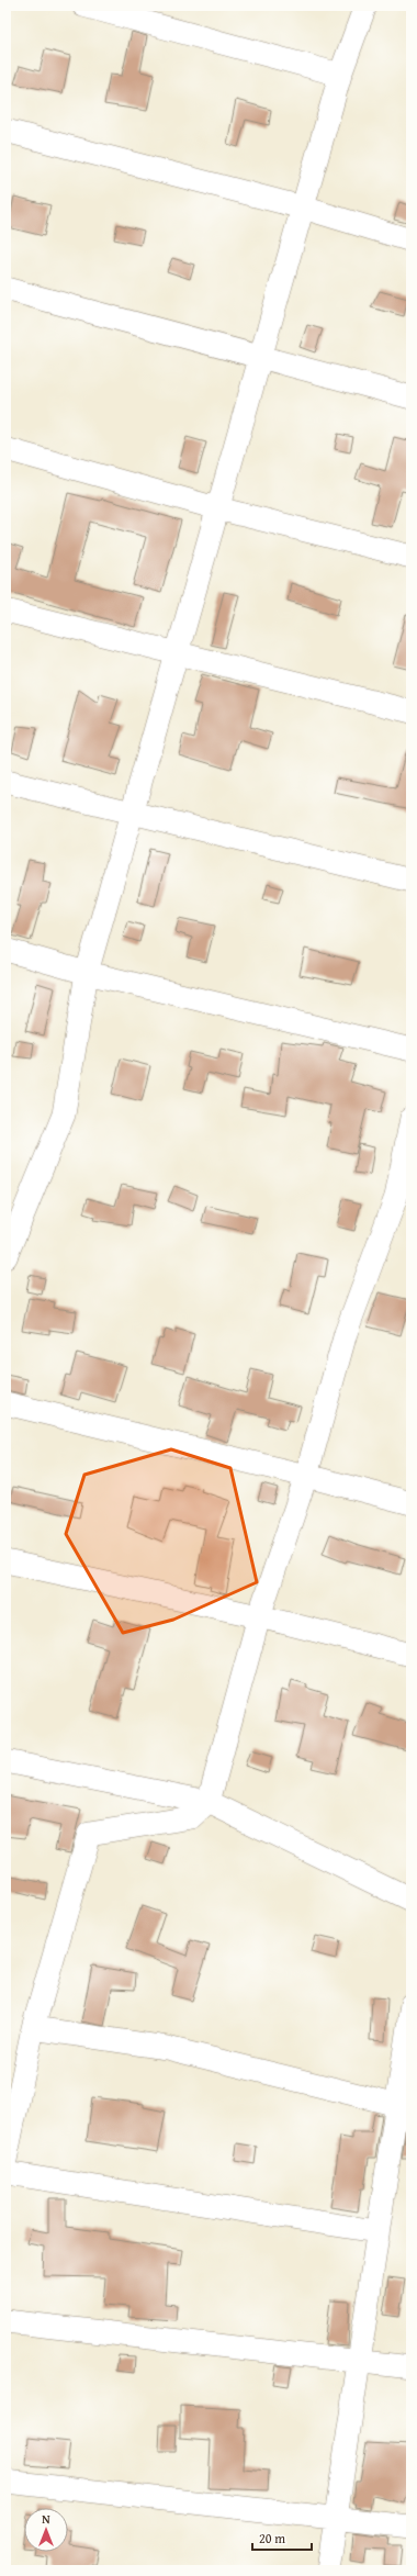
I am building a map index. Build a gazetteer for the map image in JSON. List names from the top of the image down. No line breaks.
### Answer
{"scale_bar":"20 m","north":"top"}
